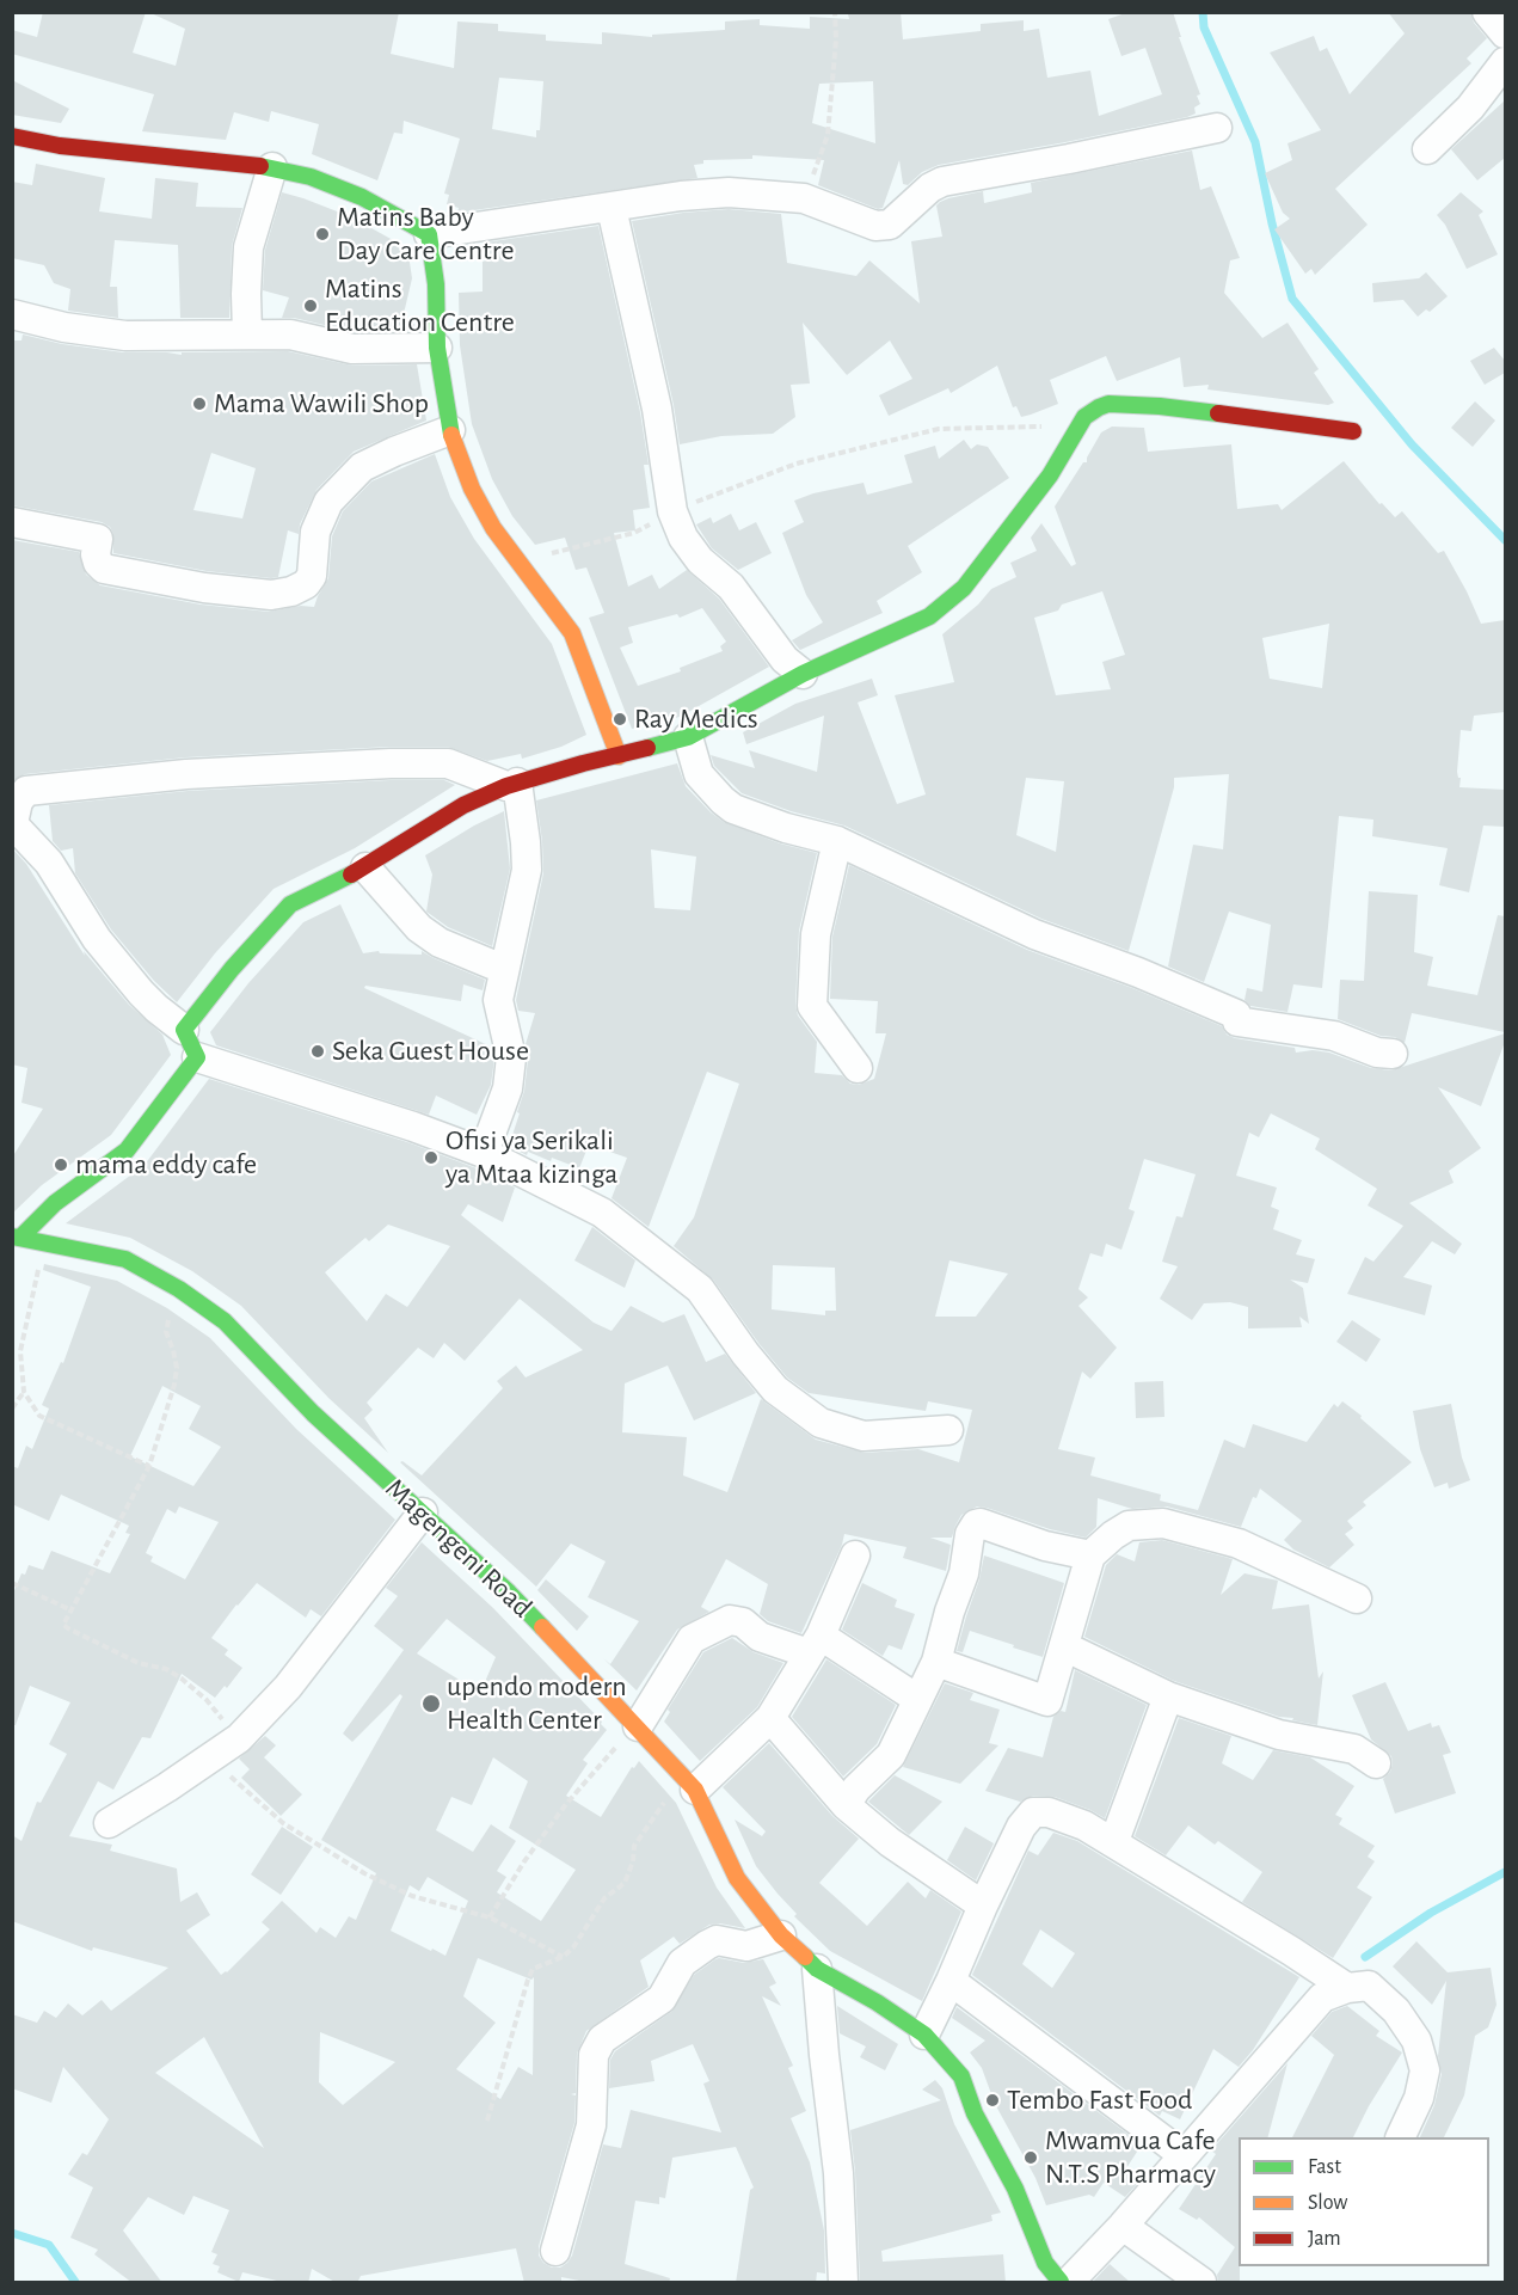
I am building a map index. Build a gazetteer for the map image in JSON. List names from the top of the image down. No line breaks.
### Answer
{"streets":{"street":["Magengeni Road"]},"places":["Matins Baby Day Care Centre","Matins Education Centre","Mama Wawili Shop","Ray Medics","Seka Guest House","Ofisi ya Serikali ya Mtaa kizinga","mama eddy cafe","upendo modern Health Center","Tembo Fast Food","Mwamvua Cafe N.T.S Pharmacy"],"legend":["Fast","Slow","Jam"]}
